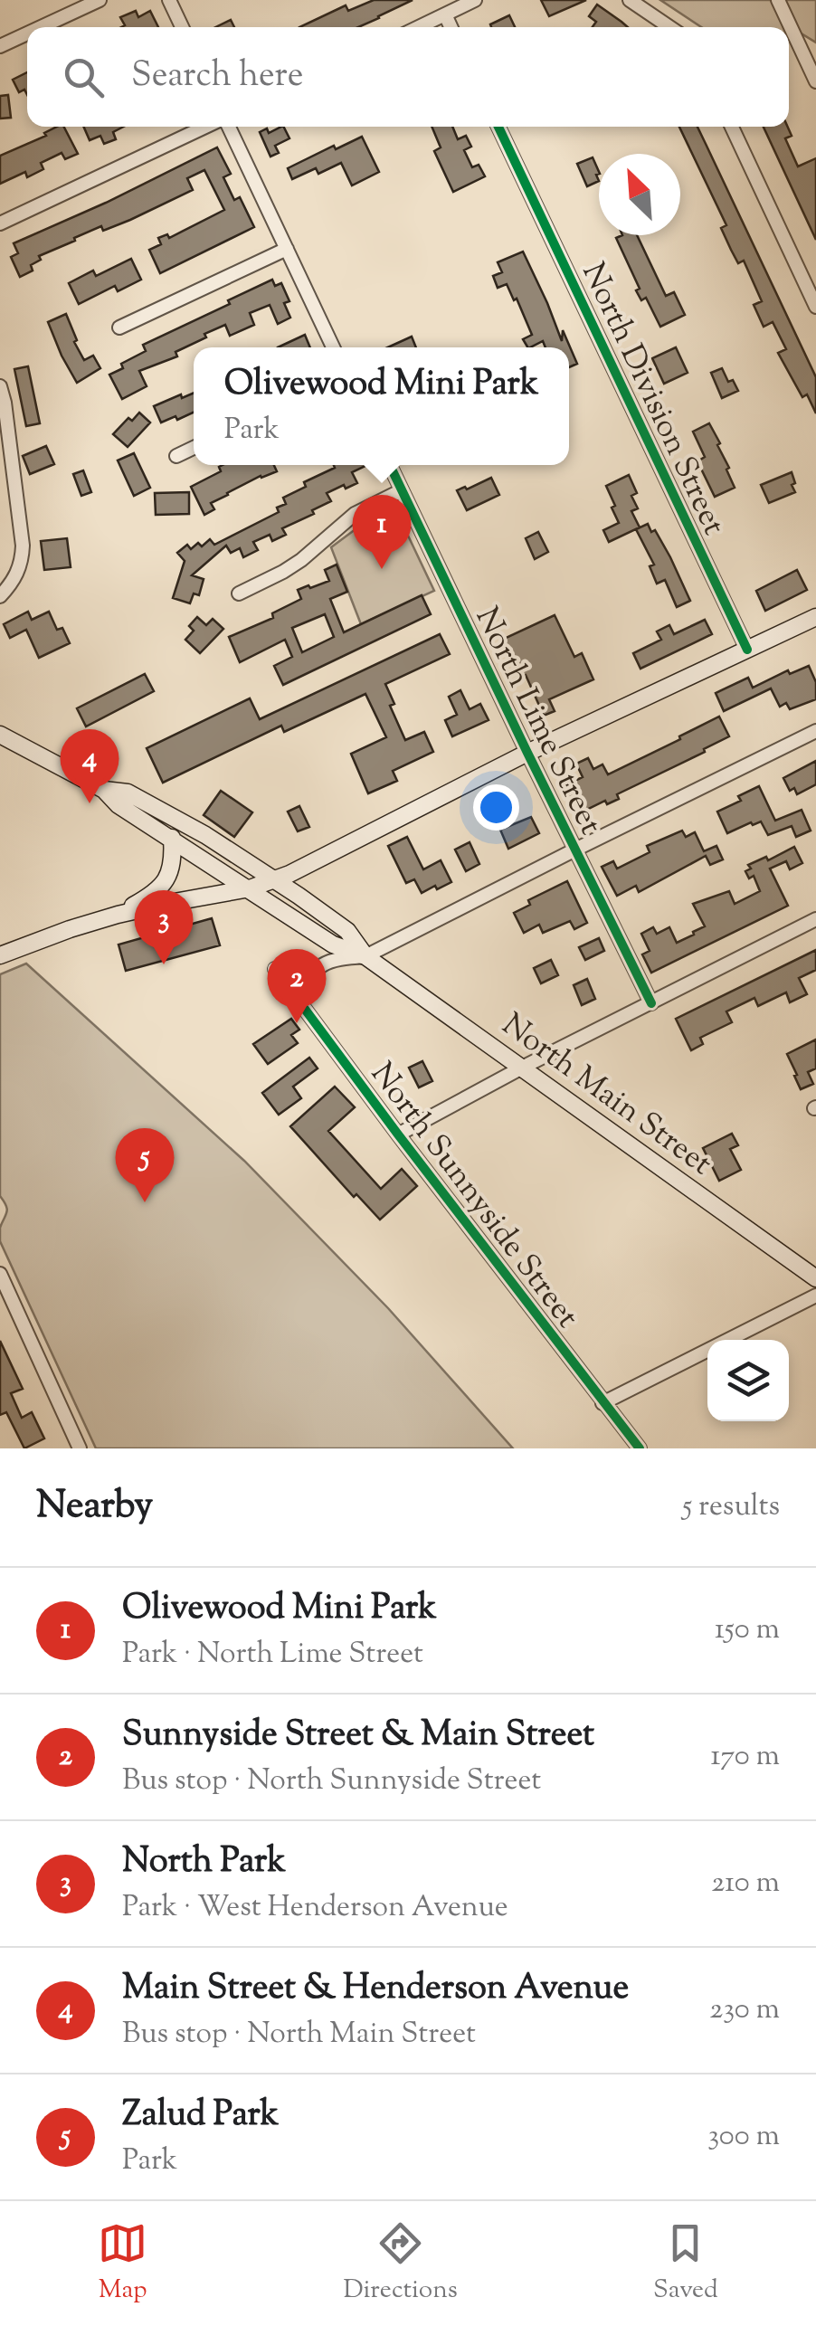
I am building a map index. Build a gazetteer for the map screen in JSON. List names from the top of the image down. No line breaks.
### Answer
{"streets":{"main road":["North Main Street"],"street":["North Division Street","North Lime Street","North Sunnyside Street"]},"north":"top left","page":{"search":"Search here","popup":["Olivewood Mini Park","Park"],"pins":["1","4","3","2","5"],"heading":["Nearby","5 results"],"list":[{"mark":"1","name":"Olivewood Mini Park","note":"Park · North Lime Street","value":"150 m"},{"mark":"2","name":"Sunnyside Street & Main Street","note":"Bus stop · North Sunnyside Street","value":"170 m"},{"mark":"3","name":"North Park","note":"Park · West Henderson Avenue","value":"210 m"},{"mark":"4","name":"Main Street & Henderson Avenue","note":"Bus stop · North Main Street","value":"230 m"},{"mark":"5","name":"Zalud Park","note":"Park","value":"300 m"}],"nav":["Map","Directions","Saved"]}}
